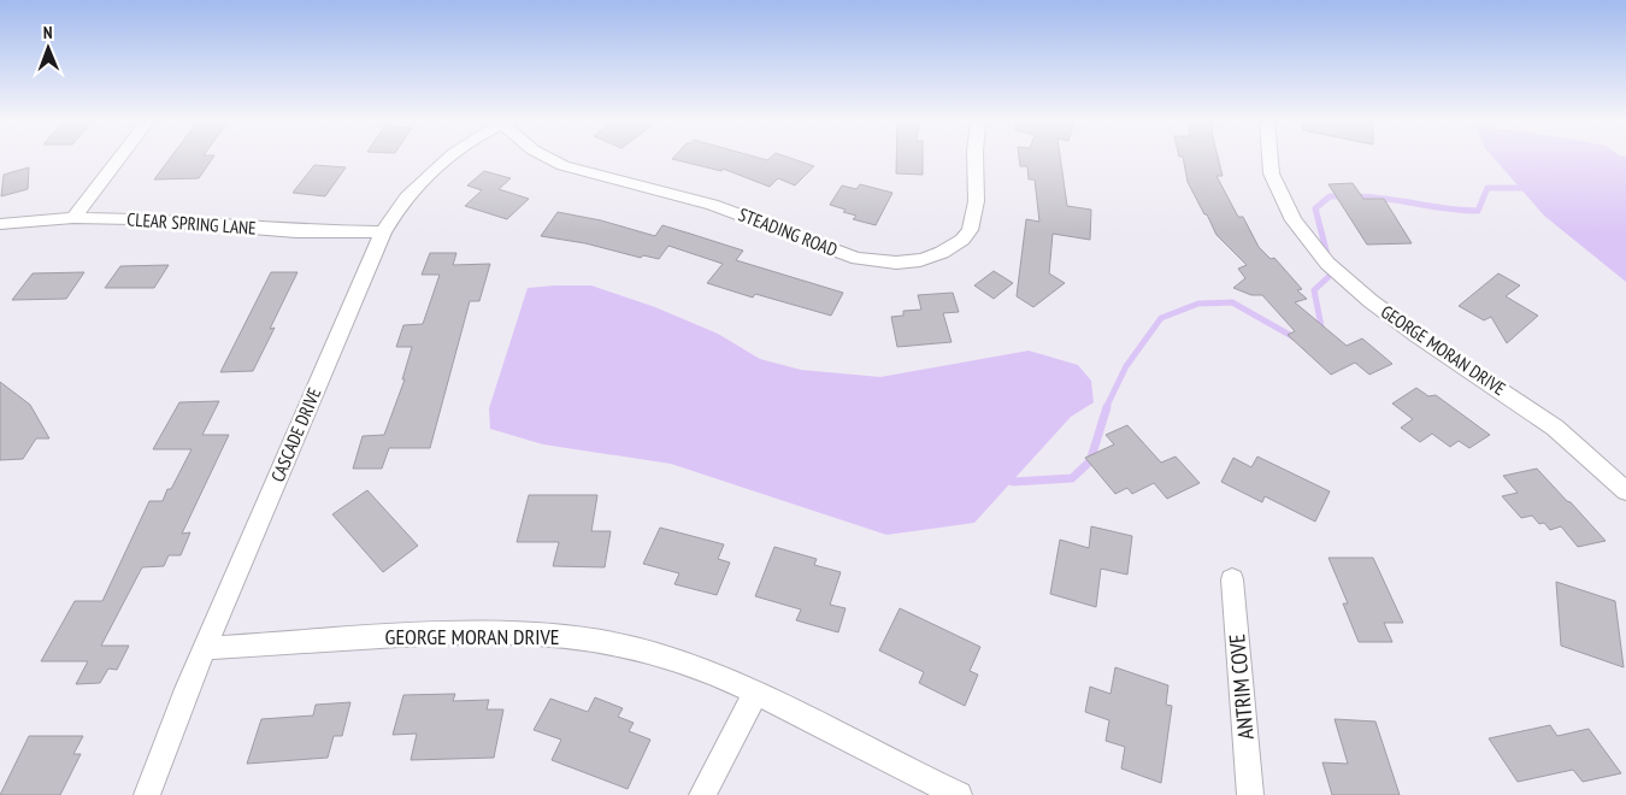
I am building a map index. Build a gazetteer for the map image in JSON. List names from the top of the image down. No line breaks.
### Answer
{"streets":{"street":["CLEAR SPRING LANE","STEADING ROAD","GEORGE MORAN DRIVE","CASCADE DRIVE","ANTRIM COVE"]},"crossings":[["CLEAR SPRING LANE","CASCADE DRIVE"],["GEORGE MORAN DRIVE","CASCADE DRIVE"]],"north":"top"}
